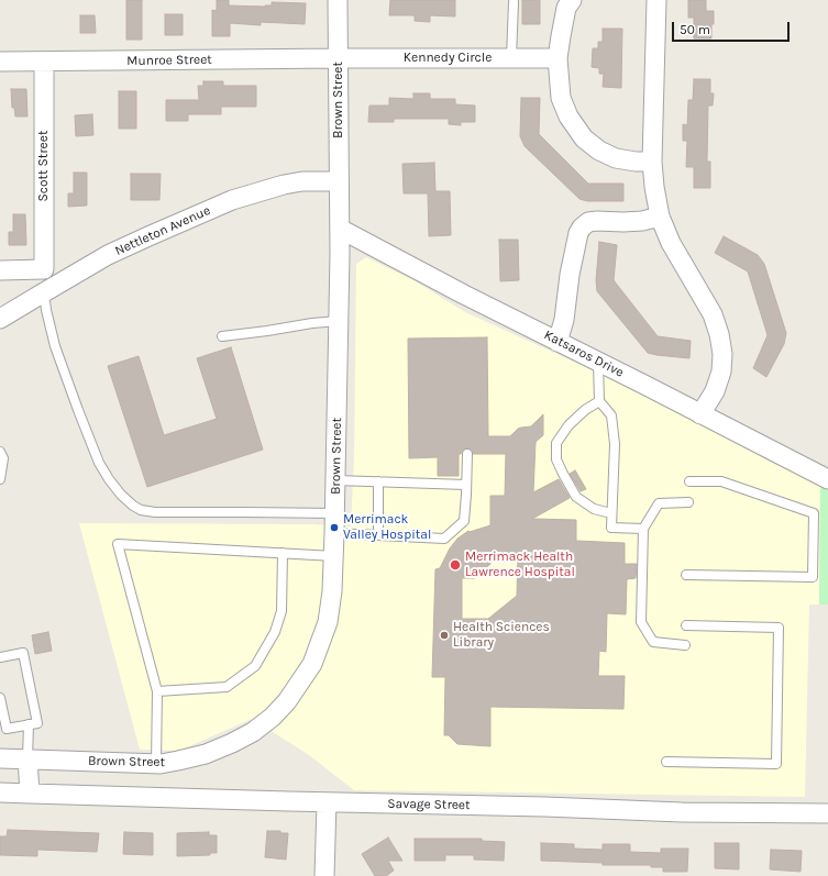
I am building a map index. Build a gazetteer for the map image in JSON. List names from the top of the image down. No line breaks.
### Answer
{"streets":{"street":["Kennedy Circle","Munroe Street","Brown Street","Scott Street","Nettleton Avenue","Katsaros Drive","Savage Street"]},"crossings":[["Kennedy Circle","Munroe Street"],["Kennedy Circle","Brown Street"],["Munroe Street","Brown Street"],["Munroe Street","Scott Street"],["Brown Street","Nettleton Avenue"],["Brown Street","Katsaros Drive"]],"places":["Merrimack Valley Hospital","Merrimack Health Lawrence Hospital","Health Sciences Library"],"scale_bar":"50 m"}
